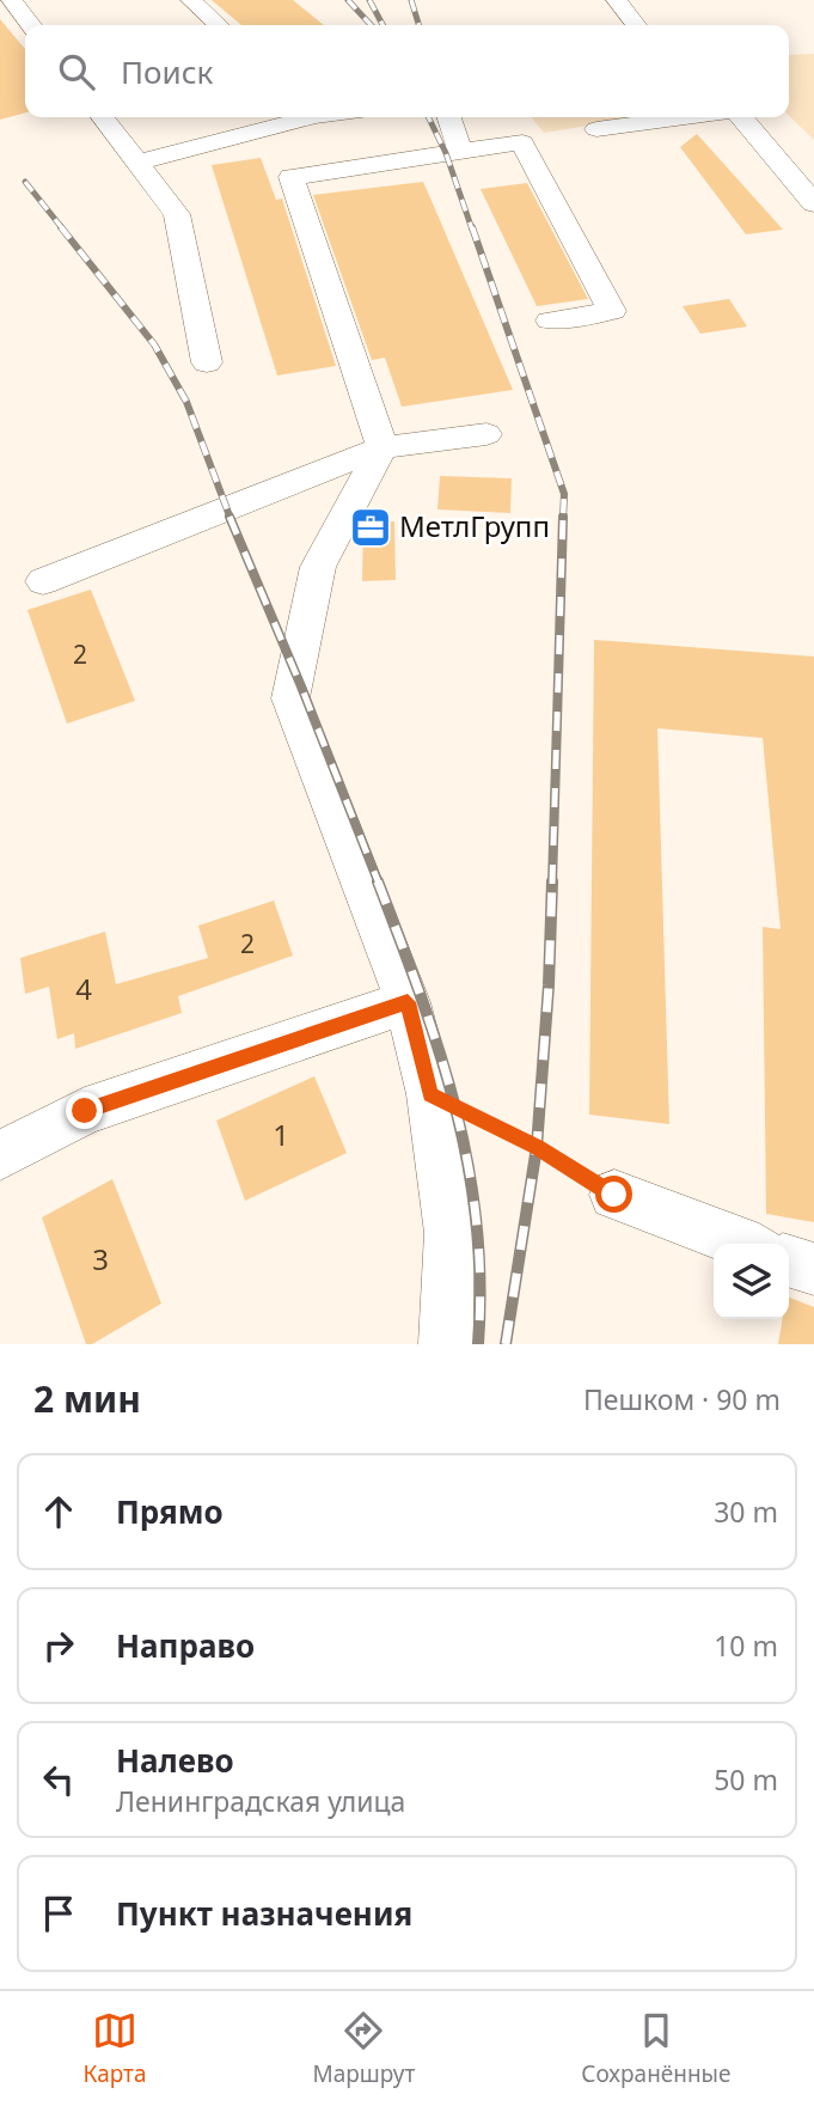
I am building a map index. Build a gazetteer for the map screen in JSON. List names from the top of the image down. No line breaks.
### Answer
{"places":{"office":["МетлГрупп"]},"house_numbers":["2","2","4","1","3"],"page":{"search":"Поиск","heading":["2 мин","Пешком · 90 m"],"list":[["Прямо","30 m"],["Направо","10 m"],["Налево","Ленинградская улица","50 m"],"Пункт назначения"],"nav":["Карта","Маршрут","Сохранённые"]}}
